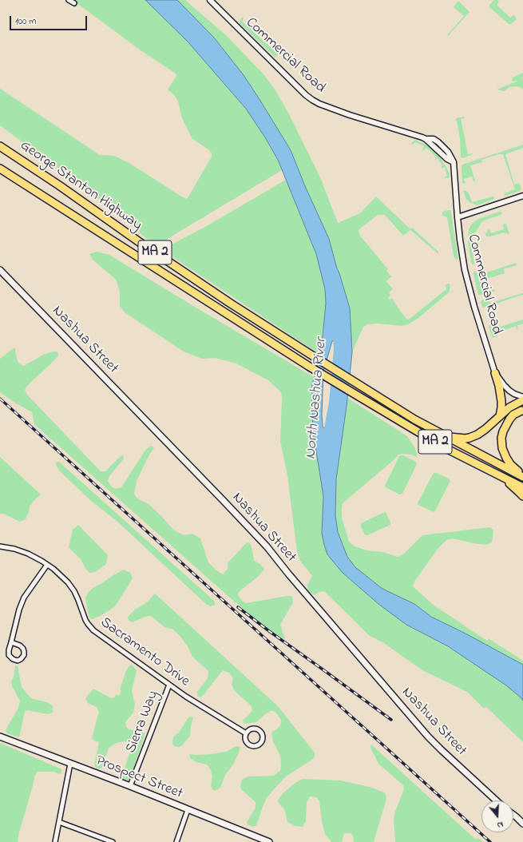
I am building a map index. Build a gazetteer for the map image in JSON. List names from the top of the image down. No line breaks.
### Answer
{"streets":{"highway":["George Stanton Highway","MA 2"],"main road":["Nashua Street","Prospect Street"],"street":["Commercial Road","Sacramento Drive","Sierra Way"]},"crossings":[["Sacramento Drive","Sierra Way"],["Sierra Way","Prospect Street"]],"water":["North Nashua River"],"scale_bar":"100 m","north":"bottom"}
